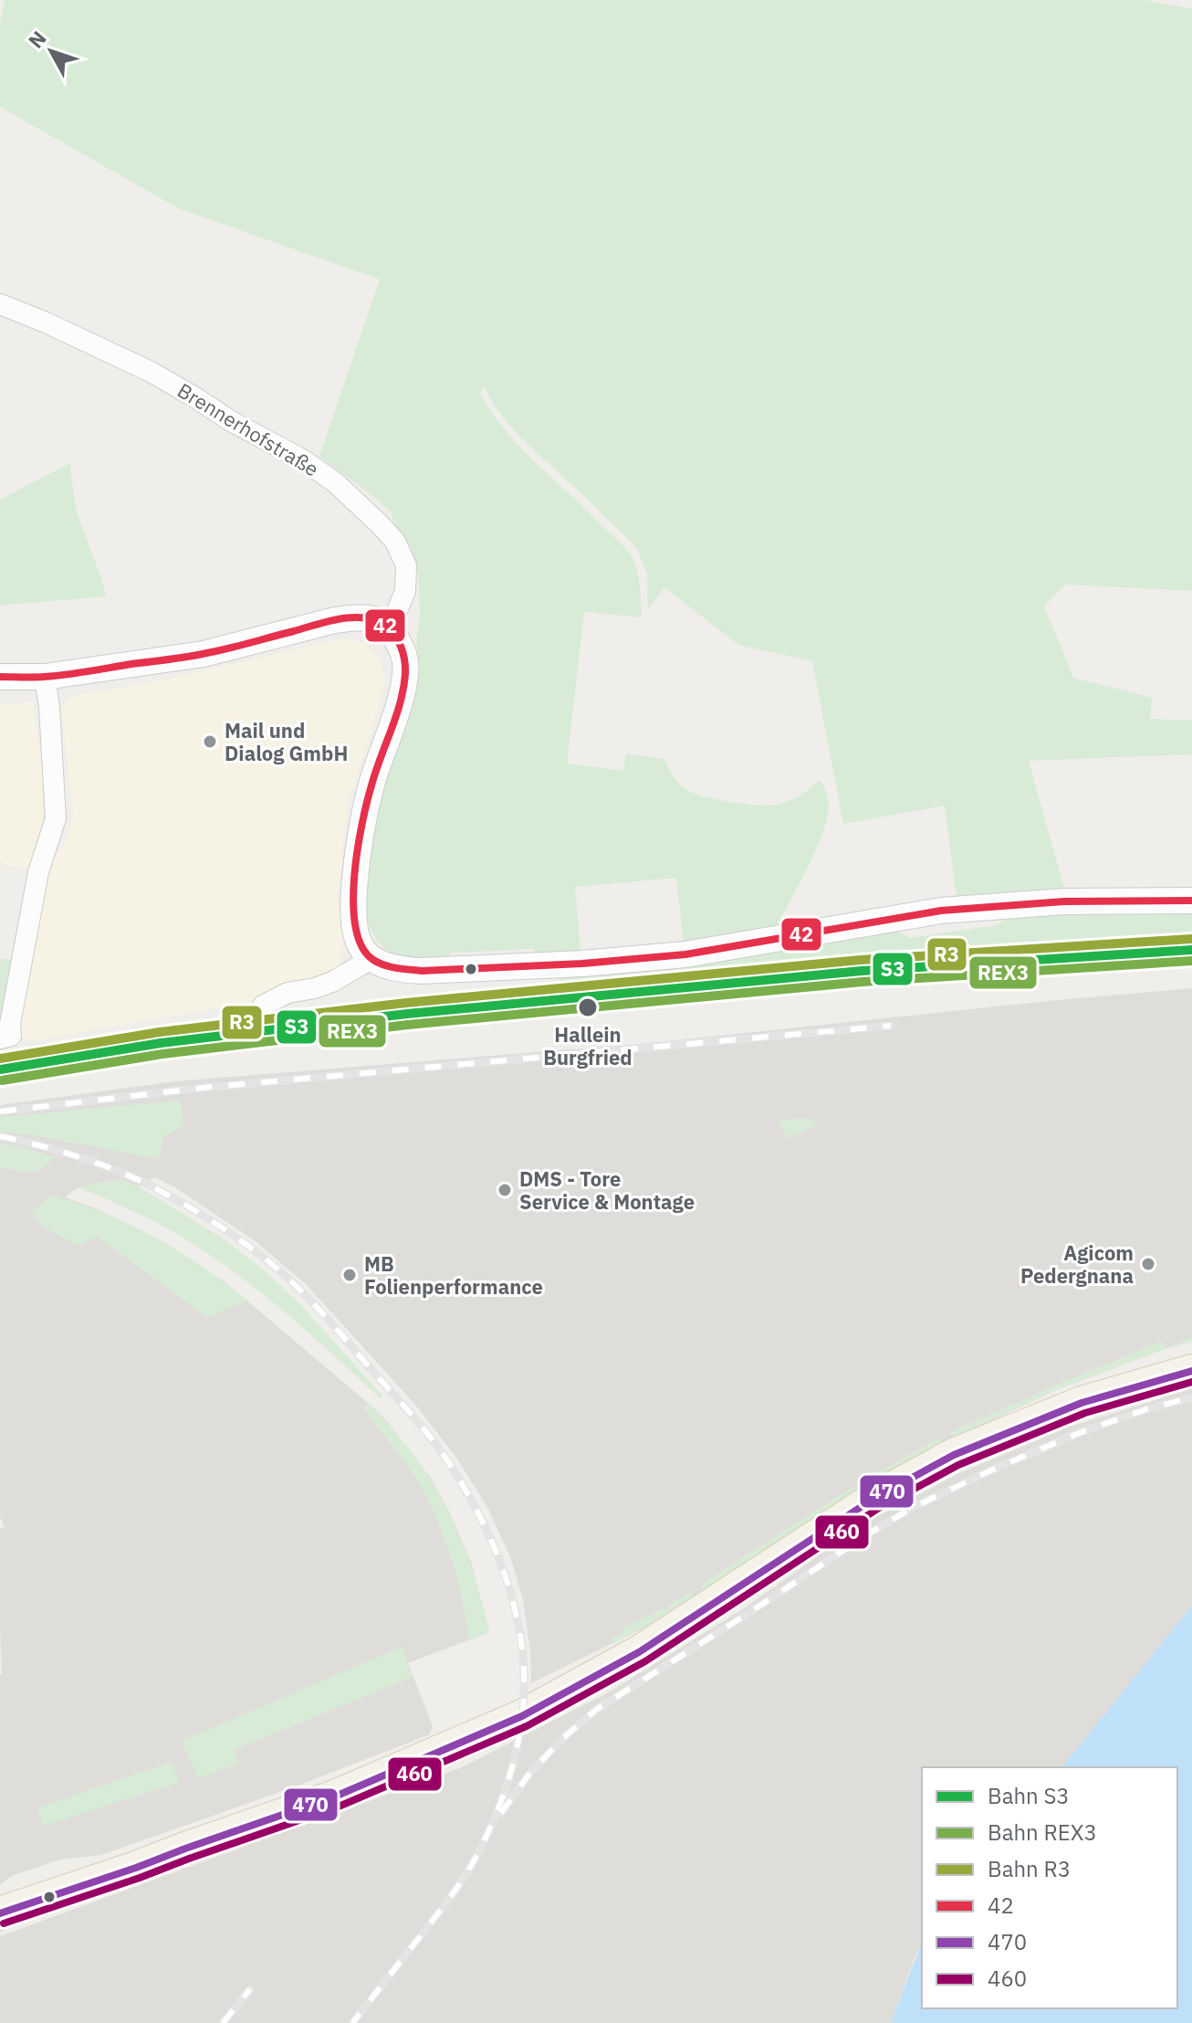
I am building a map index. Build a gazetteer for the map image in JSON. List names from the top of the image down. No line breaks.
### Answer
{"streets":{"street":["Brennerhofstraße"]},"places":["Mail und Dialog GmbH","Hallein Burgfried","DMS - Tore Service & Montage","Agicom Pedergnana","MB Folienperformance"],"lines":["transit line 42","rail line R3","rail line S3","rail line REX3","transit line 470","transit line 460"],"legend":["Bahn S3","Bahn REX3","Bahn R3","42","470","460"],"north":"top left"}
